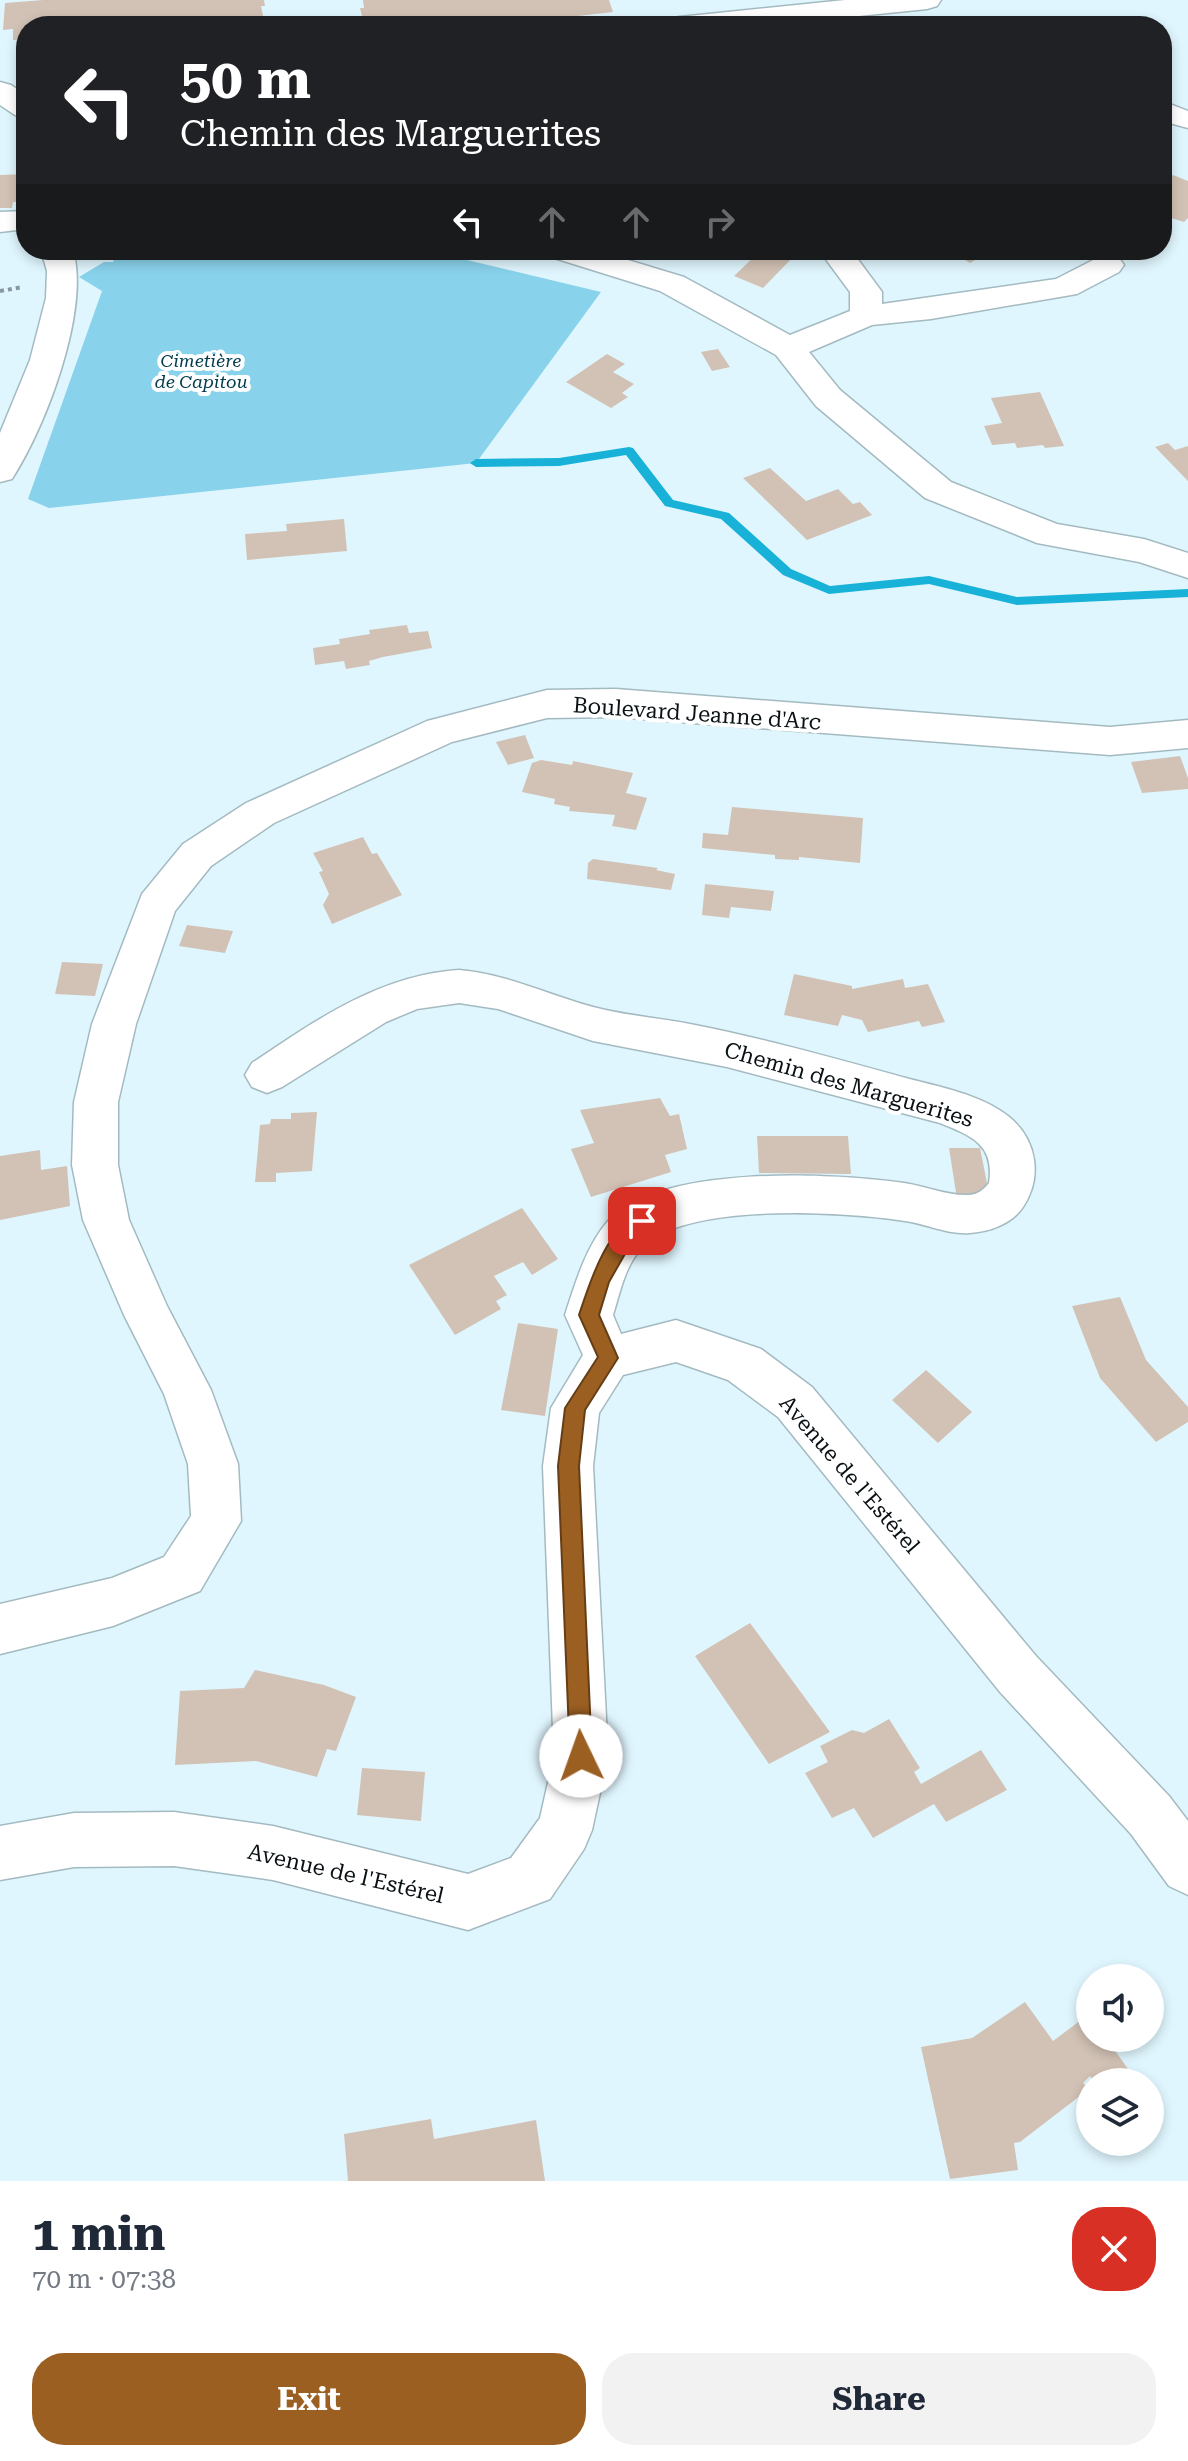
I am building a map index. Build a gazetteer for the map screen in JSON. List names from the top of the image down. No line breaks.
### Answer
{"streets":{"street":["Boulevard Jeanne d'Arc","Chemin des Marguerites","Avenue de l'Estérel"]},"crossings":[["Chemin des Marguerites","Avenue de l'Estérel"]],"parks":["Cimetière de Capitou"],"page":{"turn":["50 m","Chemin des Marguerites"],"heading":["1 min","70 m · 07:38"],"buttons":["Exit","Share"]}}
